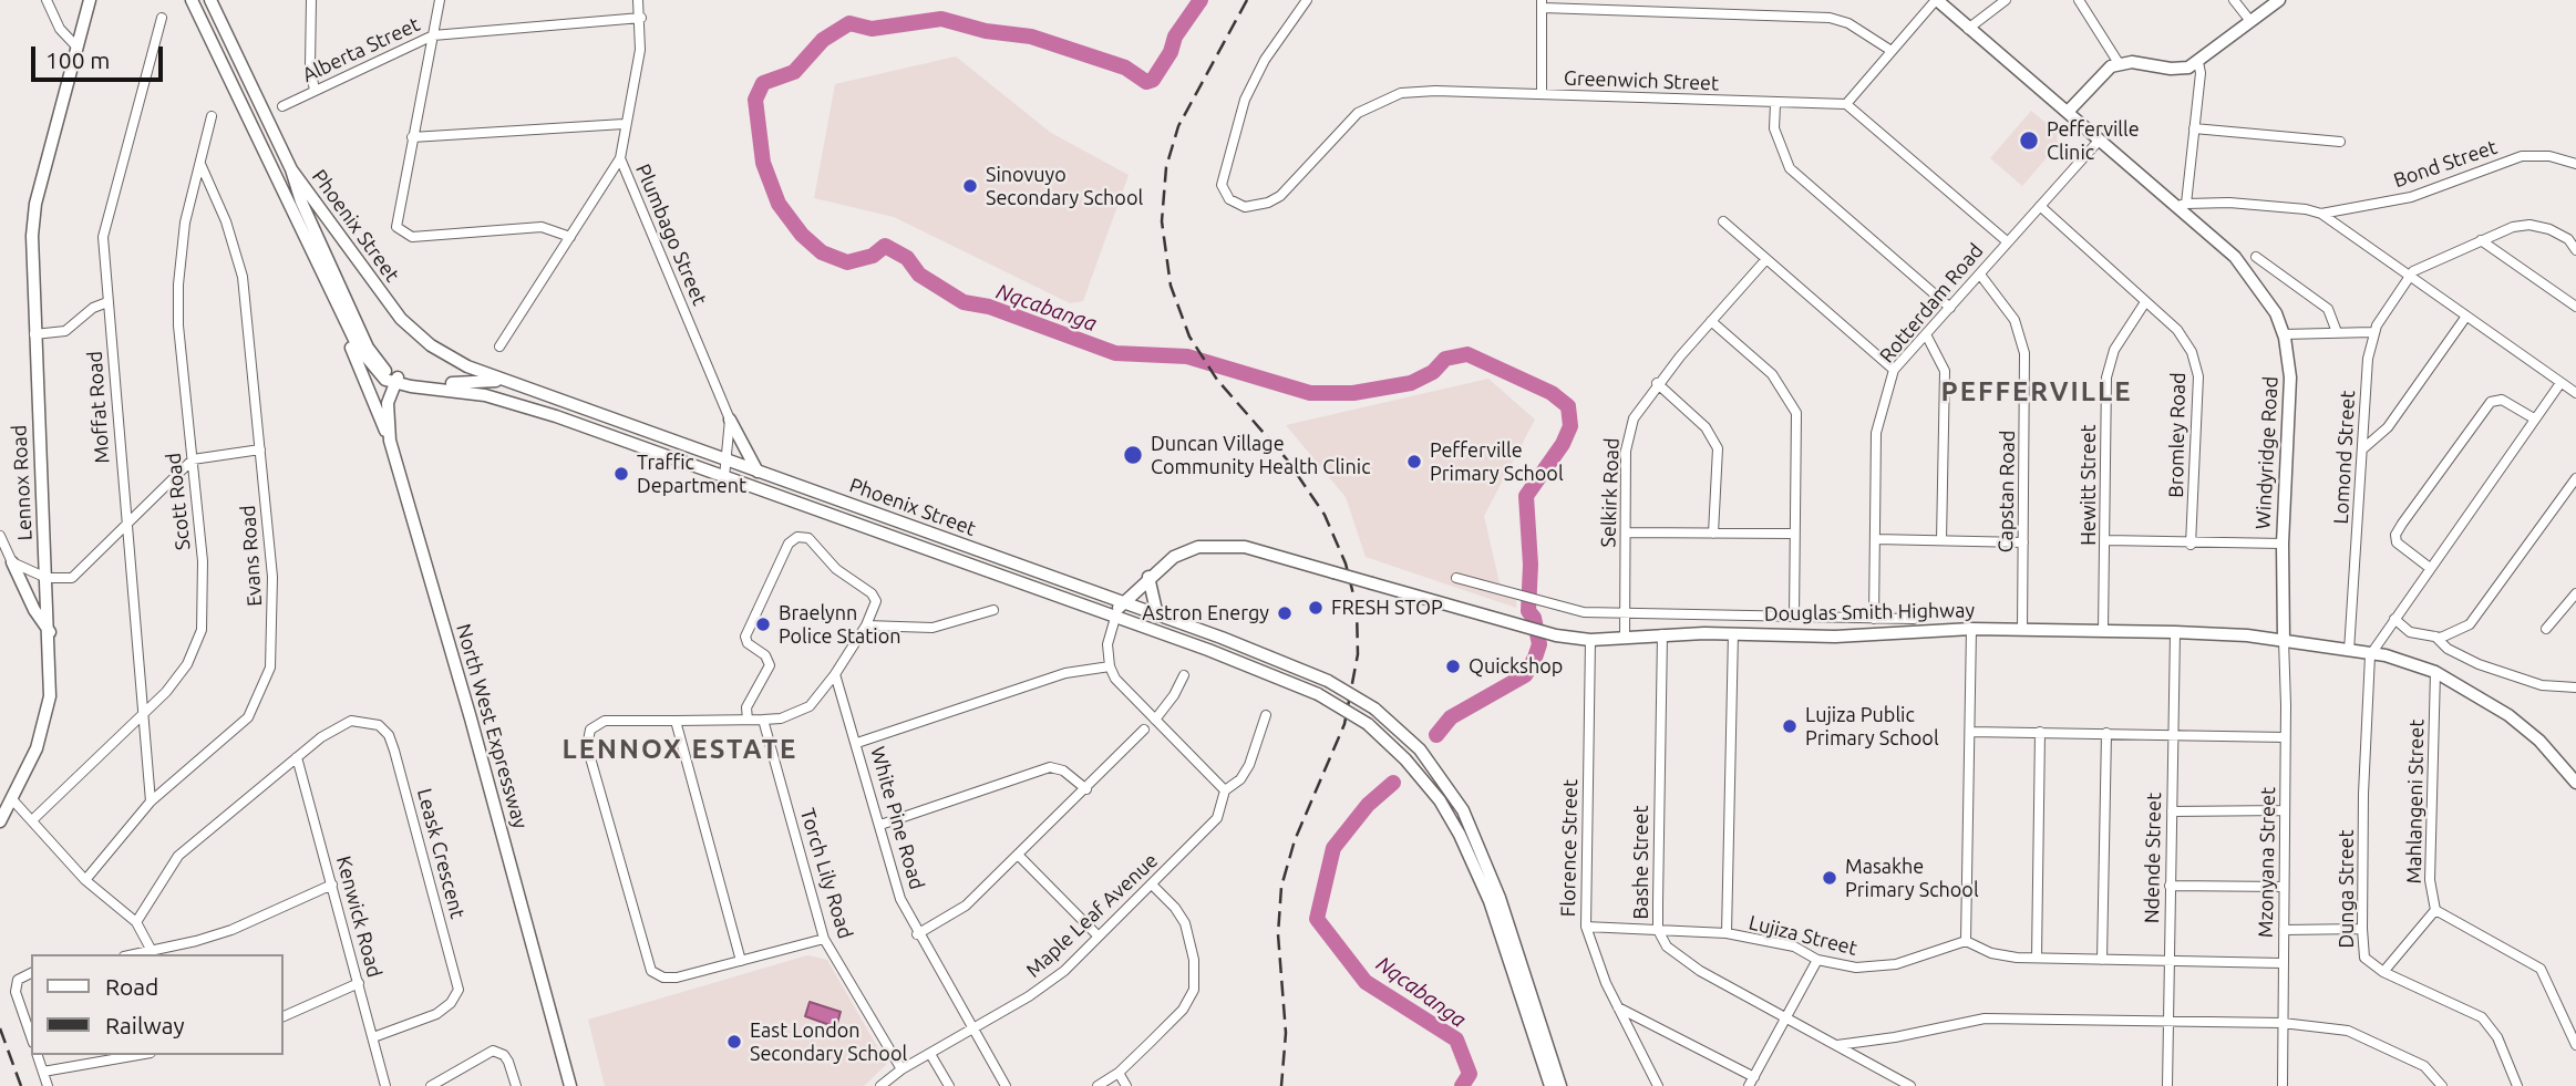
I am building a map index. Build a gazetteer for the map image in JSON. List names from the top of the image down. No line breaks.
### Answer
{"streets":{"main road":["Phoenix Street","Windyridge Road","Lennox Road","Douglas Smith Highway","North West Expressway"],"street":["Alberta Street","Greenwich Street","Bond Street","Plumbago Street","Rotterdam Road","Moffat Road","Bromley Road","Lomond Street","Hewitt Street","Capstan Road","Selkirk Road","Scott Road","Evans Road","Mahlangeni Street","White Pine Road","Florence Street","Leask Crescent","Ndende Street","Bashe Street","Mzonyana Street","Torch Lily Road","Dunga Street","Maple Leaf Avenue","Kenwick Road","Lujiza Street"]},"crossings":[["Alberta Street","Plumbago Street"],["Bond Street","Windyridge Road"],["Phoenix Street","Plumbago Street"],["Phoenix Street","Douglas Smith Highway"],["Phoenix Street","North West Expressway"],["Rotterdam Road","Bromley Road"],["Rotterdam Road","Windyridge Road"],["Rotterdam Road","Capstan Road"],["Moffat Road","Scott Road"],["Moffat Road","Evans Road"],["Bromley Road","Hewitt Street"],["Windyridge Road","Douglas Smith Highway"],["Windyridge Road","Mzonyana Street"],["Lomond Street","Douglas Smith Highway"],["Hewitt Street","Douglas Smith Highway"],["Capstan Road","Douglas Smith Highway"],["Selkirk Road","Douglas Smith Highway"],["Scott Road","Evans Road"],["Douglas Smith Highway","Mahlangeni Street"],["Douglas Smith Highway","Florence Street"],["Douglas Smith Highway","Ndende Street"],["Douglas Smith Highway","Bashe Street"],["Douglas Smith Highway","Mzonyana Street"],["Douglas Smith Highway","Dunga Street"],["White Pine Road","Maple Leaf Avenue"],["Florence Street","Lujiza Street"],["Leask Crescent","Kenwick Road"],["Bashe Street","Lujiza Street"],["Torch Lily Road","Maple Leaf Avenue"]],"districts":["PEFFERVILLE","LENNOX ESTATE"],"water":["Nqcabanga"],"places":["Pefferville Clinic","Sinovuyo Secondary School","Duncan Village Community Health Clinic","Pefferville Primary School","Traffic Department","FRESH STOP","Astron Energy","Braelynn Police Station","Quickshop","Lujiza Public Primary School","Masakhe Primary School","East London Secondary School"],"legend":["Road","Railway"],"scale_bar":"100 m"}
